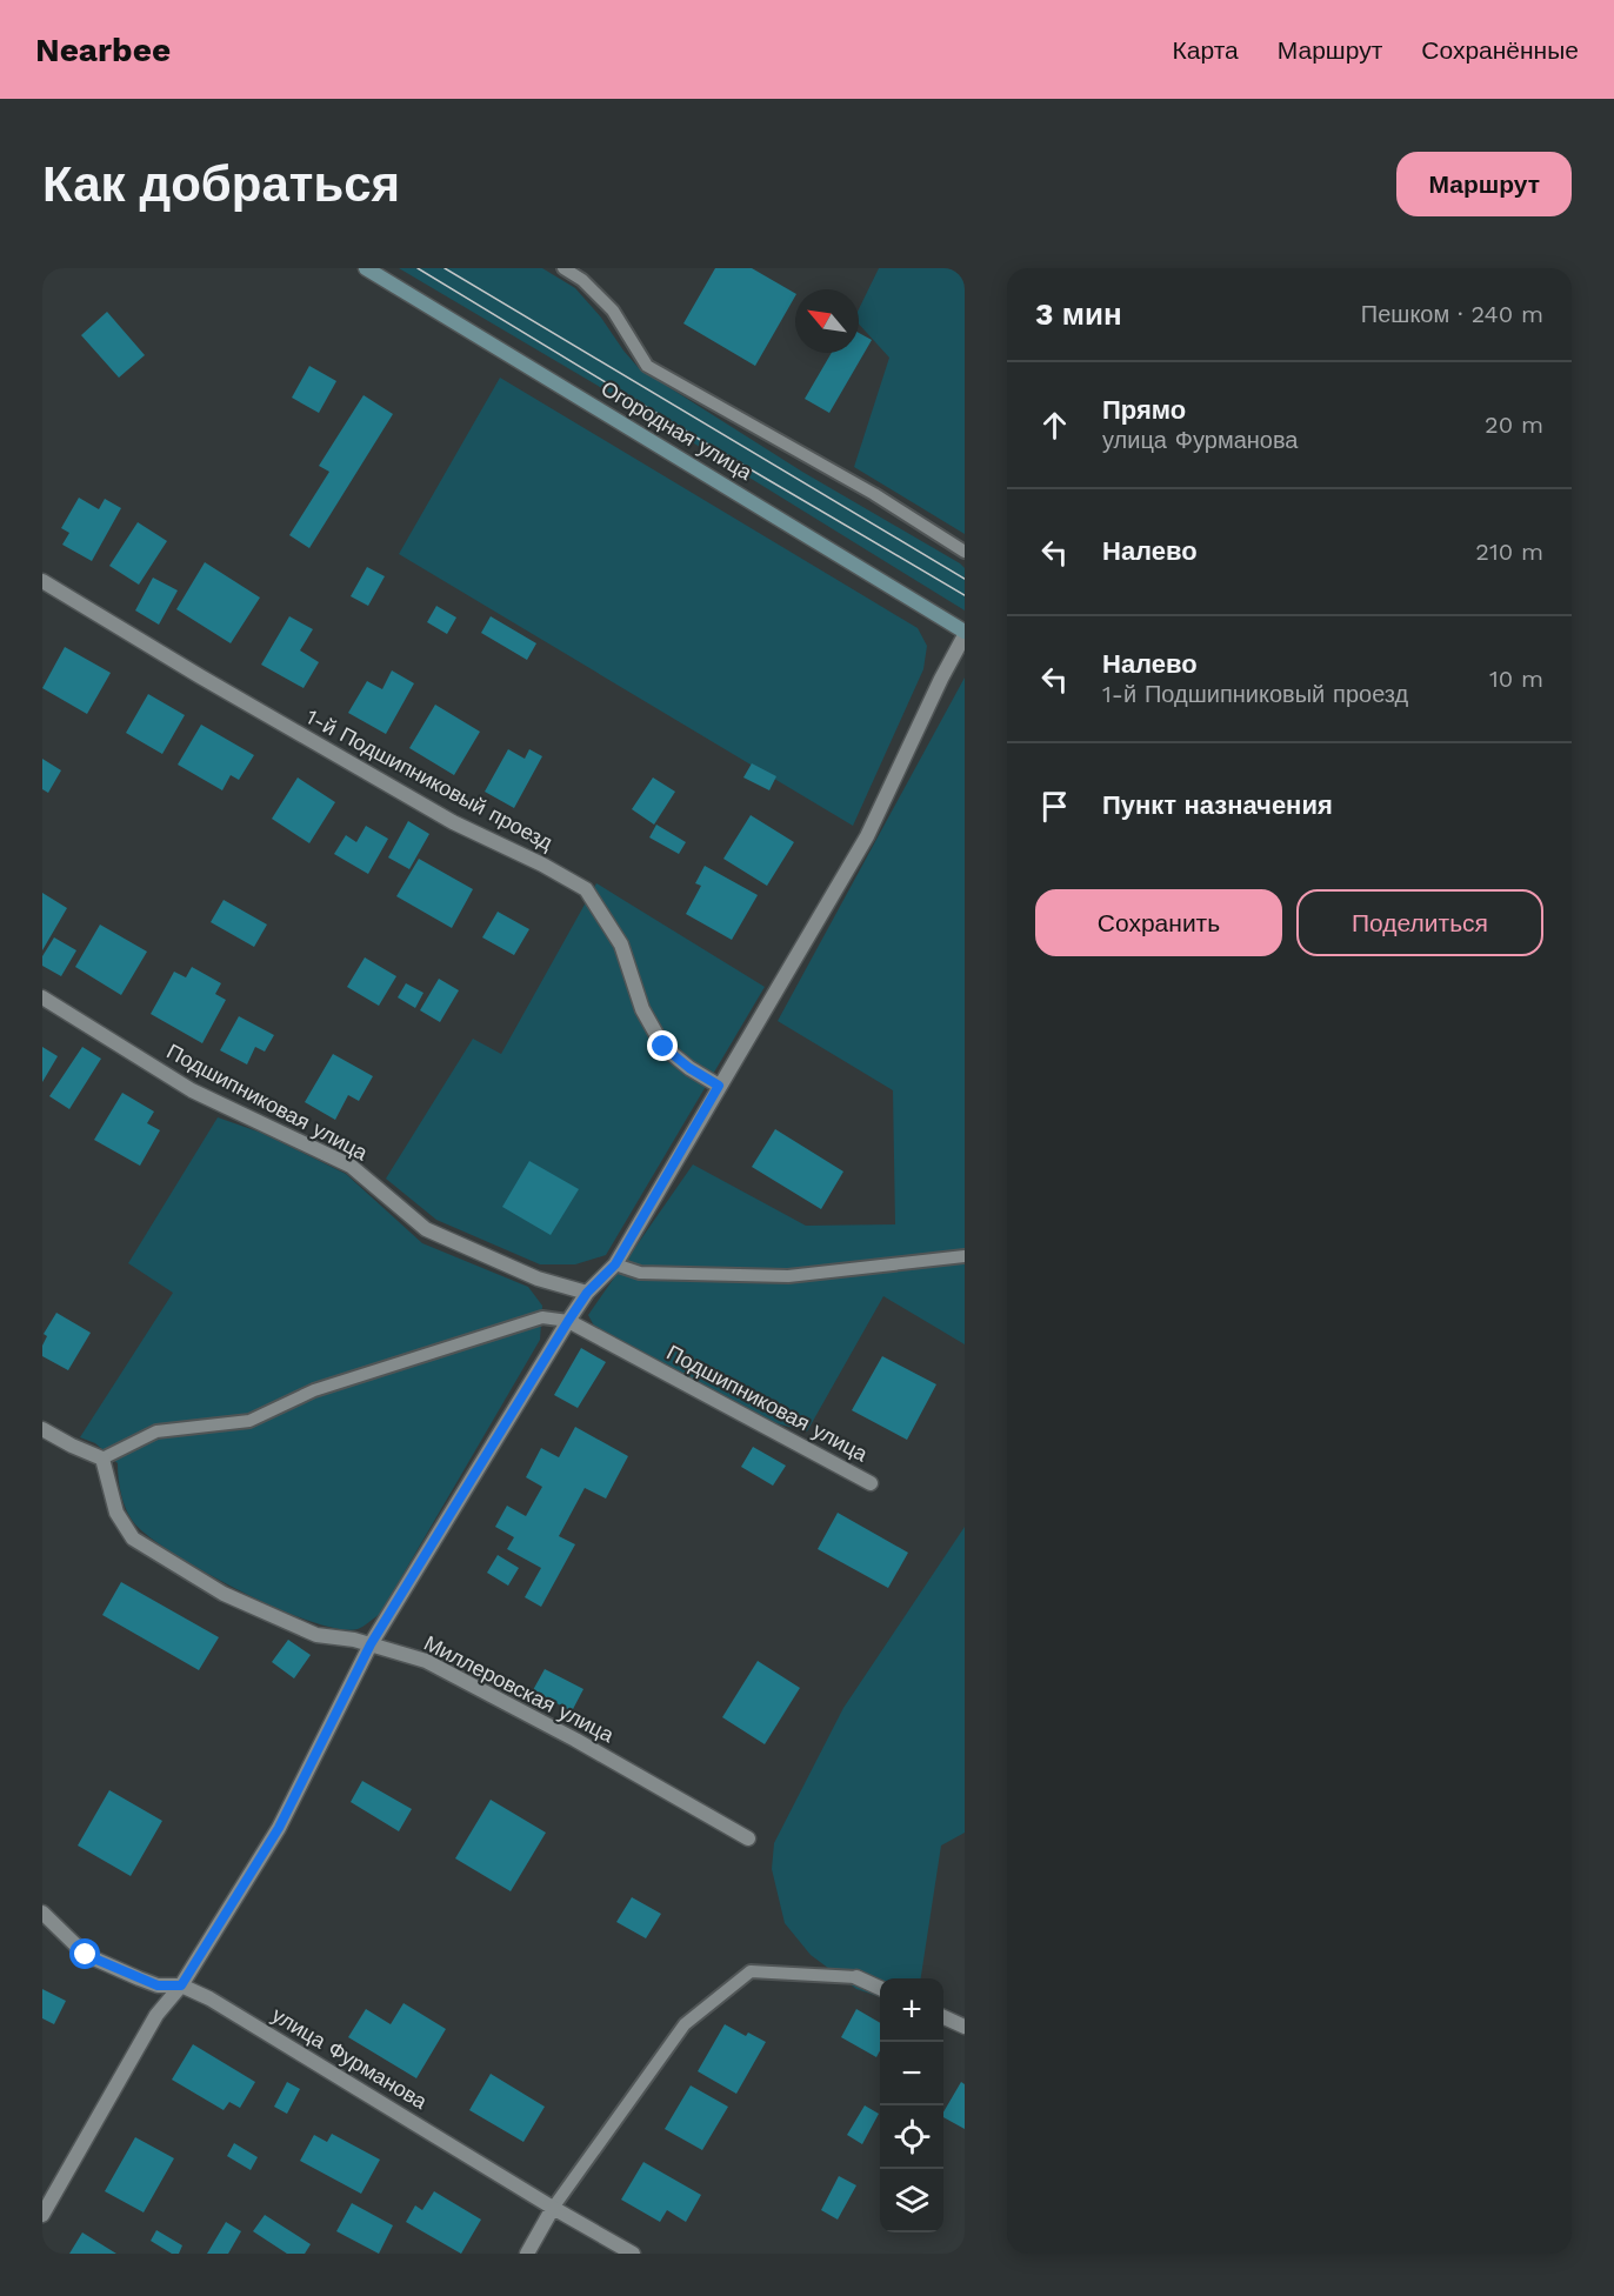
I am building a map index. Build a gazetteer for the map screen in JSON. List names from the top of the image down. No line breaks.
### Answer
{"streets":{"street":["Огородная улица","1-й Подшипниковый проезд","Подшипниковая улица","Миллеровская улица","улица Фурманова"]},"north":"top left","page":{"header":"Nearbee","nav":["Карта","Маршрут","Сохранённые"],"buttons":["Маршрут",["Сохранить","Поделиться"]],"title":"Как добраться","heading":["3 мин","Пешком · 240 m"],"list":[["Прямо","улица Фурманова","20 m"],["Налево","210 m"],["Налево","1-й Подшипниковый проезд","10 m"],"Пункт назначения"],"map_buttons":["+","−"]}}
